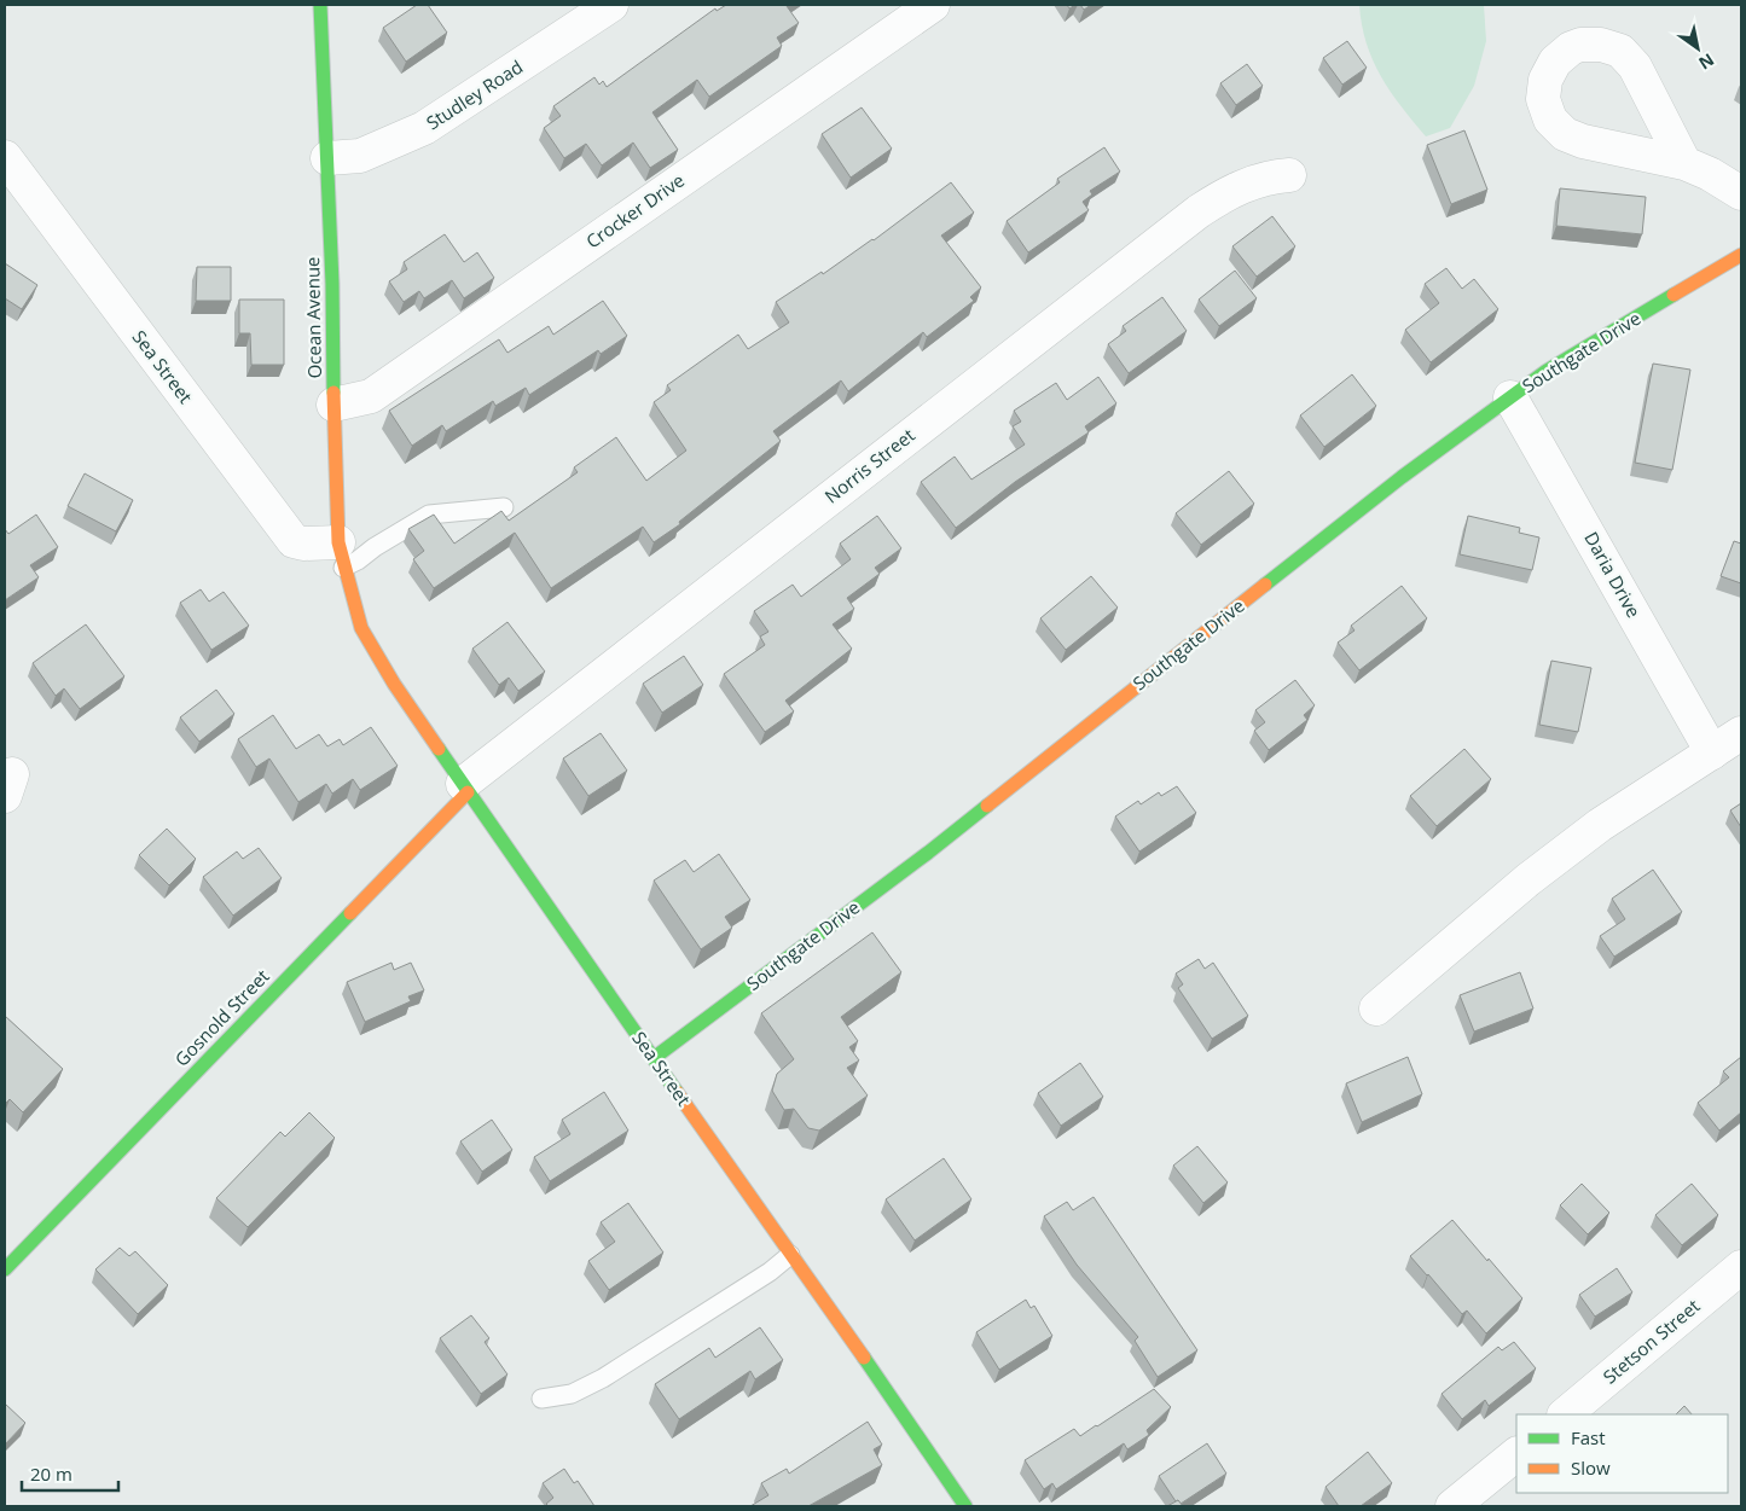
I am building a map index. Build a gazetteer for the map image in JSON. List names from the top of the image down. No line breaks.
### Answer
{"streets":{"street":["Studley Road","Crocker Drive","Ocean Avenue","Southgate Drive","Sea Street","Norris Street","Daria Drive","Gosnold Street","Stetson Street"]},"crossings":[["Studley Road","Ocean Avenue"],["Crocker Drive","Ocean Avenue"],["Ocean Avenue","Sea Street"],["Southgate Drive","Sea Street"],["Southgate Drive","Daria Drive"],["Sea Street","Norris Street"],["Sea Street","Gosnold Street"],["Norris Street","Gosnold Street"]],"legend":["Fast","Slow"],"scale_bar":"20 m","north":"bottom right"}
